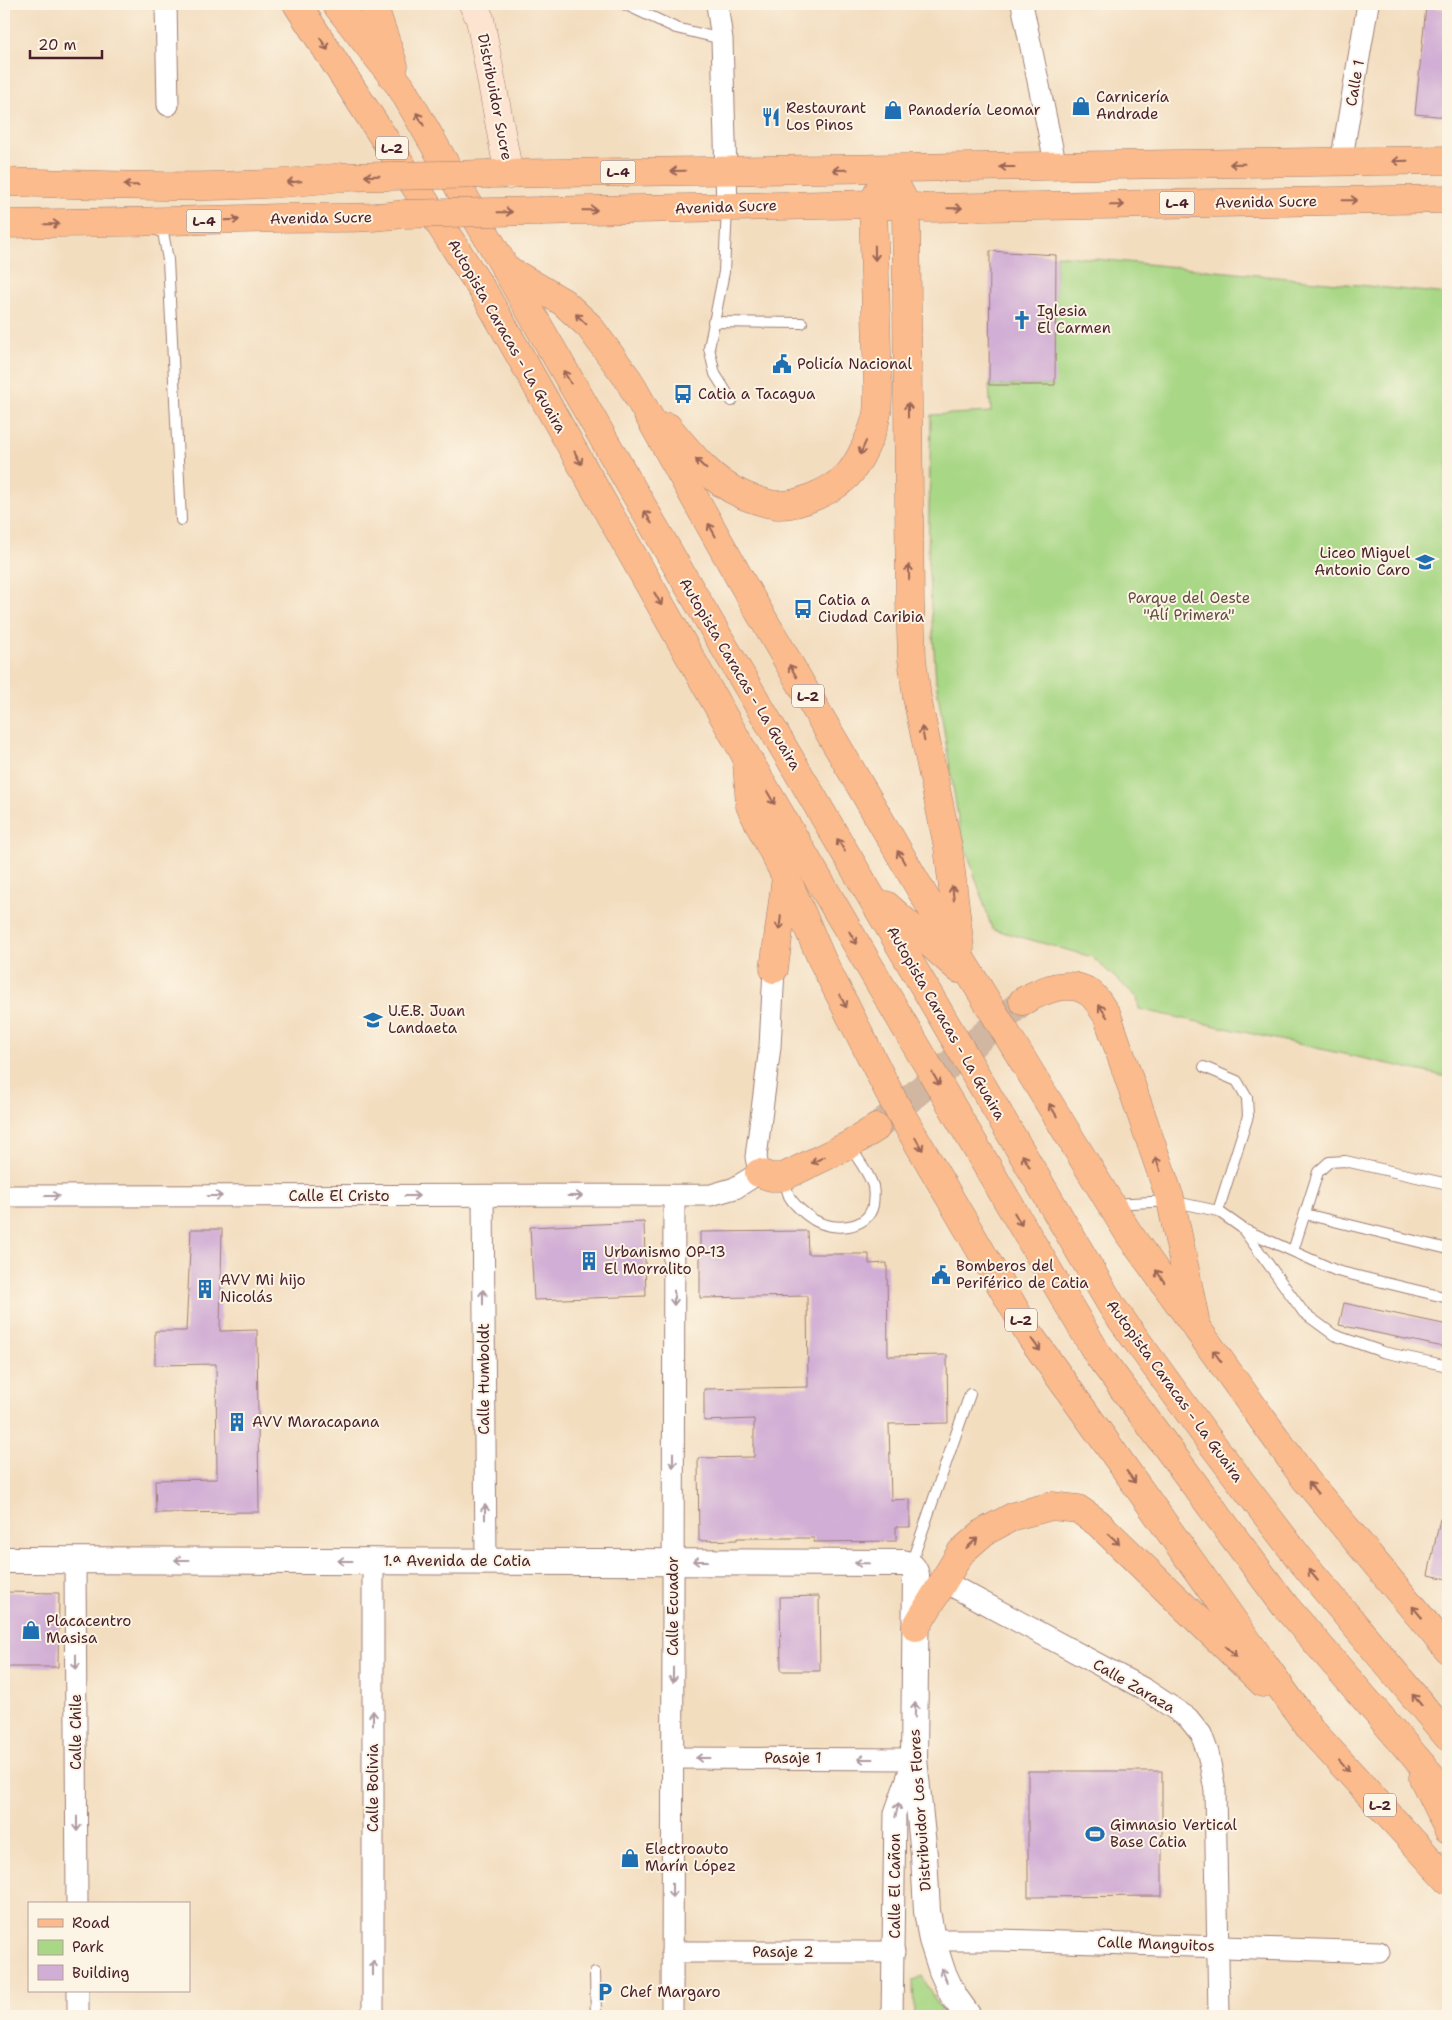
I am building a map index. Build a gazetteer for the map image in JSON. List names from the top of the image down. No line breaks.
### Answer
{"streets":{"main road":["Distribuidor Sucre","L-2","L-4","Avenida Sucre","Autopista Caracas - La Guaira"],"street":["Calle 1","Calle El Cristo","Calle Humboldt","1.ª Avenida de Catia","Calle Ecuador","Calle Zaraza","Calle Chile","Pasaje 1","Calle Bolivia","Distribuidor Los Flores","Calle El Cañon","Calle Manguitos","Pasaje 2"]},"crossings":[["Calle 1","L-4"],["Distribuidor Sucre","L-4"],["L-2","Autopista Caracas - La Guaira"],["Calle El Cristo","Calle Humboldt"],["Calle El Cristo","Calle Ecuador"],["Calle Humboldt","1.ª Avenida de Catia"],["1.ª Avenida de Catia","Calle Ecuador"],["1.ª Avenida de Catia","Calle Chile"],["1.ª Avenida de Catia","Calle Bolivia"],["1.ª Avenida de Catia","Distribuidor Los Flores"],["Calle Ecuador","Pasaje 1"],["Calle Ecuador","Pasaje 2"],["Calle Zaraza","Calle Manguitos"],["Pasaje 1","Distribuidor Los Flores"],["Pasaje 1","Calle El Cañon"],["Distribuidor Los Flores","Calle El Cañon"],["Distribuidor Los Flores","Calle Manguitos"],["Calle El Cañon","Pasaje 2"]],"one_way":["Calle El Cristo","Calle Humboldt","1.ª Avenida de Catia","Calle Ecuador","Calle Chile","Pasaje 1","Calle Bolivia","Distribuidor Los Flores","Calle El Cañon"],"parks":["Parque del Oeste \"Alí Primera\""],"places":{"shop":["Carnicería Andrade","Panadería Leomar","Placacentro Masisa","Electroauto Marín López"],"restaurant":["Restaurant Los Pinos"],"church":["Iglesia El Carmen"],"public building":["Policía Nacional","Bomberos del Periférico de Catia"],"bus stop":["Catia a Tacagua","Catia a Ciudad Caribia"],"school or university":["Liceo Miguel Antonio Caro","U.E.B. Juan Landaeta"],"building":["Urbanismo OP-13 El Morralito","AVV Mi hijo Nicolás","AVV Maracapana"],"sports":["Gimnasio Vertical Base Catia"],"parking":["Chef Margaro"]},"legend":["Road","Park","Building"],"scale_bar":"20 m"}
